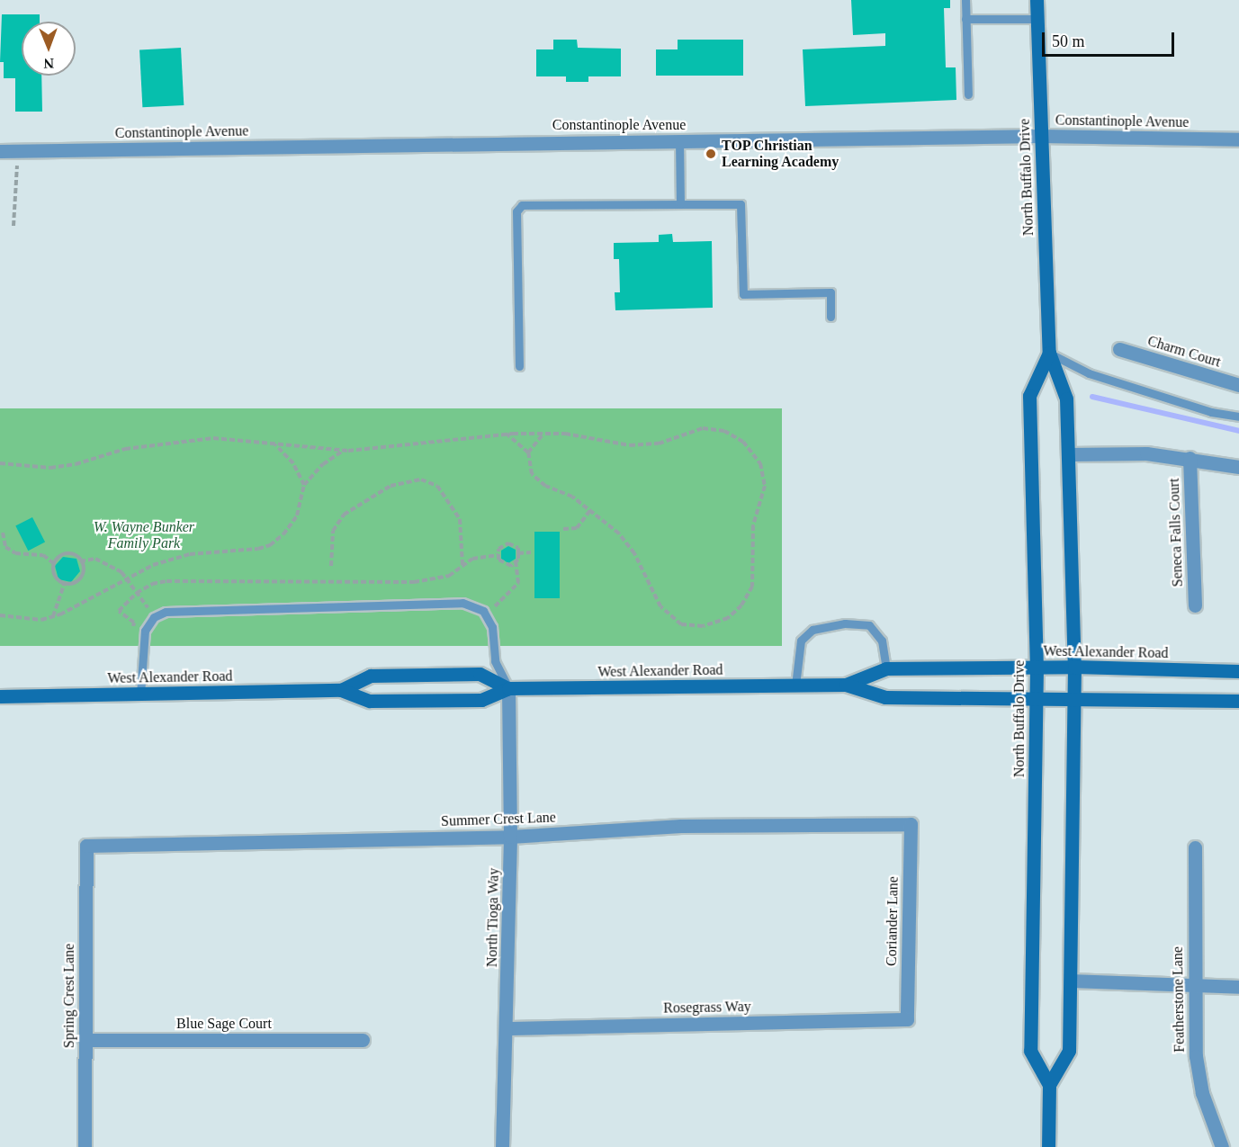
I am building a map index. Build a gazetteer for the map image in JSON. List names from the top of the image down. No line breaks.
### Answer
{"streets":{"main road":["North Buffalo Drive","West Alexander Road"],"street":["Constantinople Avenue","Charm Court","Seneca Falls Court","Summer Crest Lane","North Tioga Way","Coriander Lane","Spring Crest Lane","Featherstone Lane","Rosegrass Way","Blue Sage Court"]},"crossings":[["Constantinople Avenue","North Buffalo Drive"],["North Buffalo Drive","West Alexander Road"],["West Alexander Road","North Tioga Way"],["Summer Crest Lane","North Tioga Way"],["Summer Crest Lane","Coriander Lane"],["Summer Crest Lane","Spring Crest Lane"],["North Tioga Way","Rosegrass Way"],["Coriander Lane","Rosegrass Way"],["Spring Crest Lane","Blue Sage Court"]],"parks":["W. Wayne Bunker Family Park"],"places":["TOP Christian Learning Academy"],"scale_bar":"50 m","north":"bottom"}
